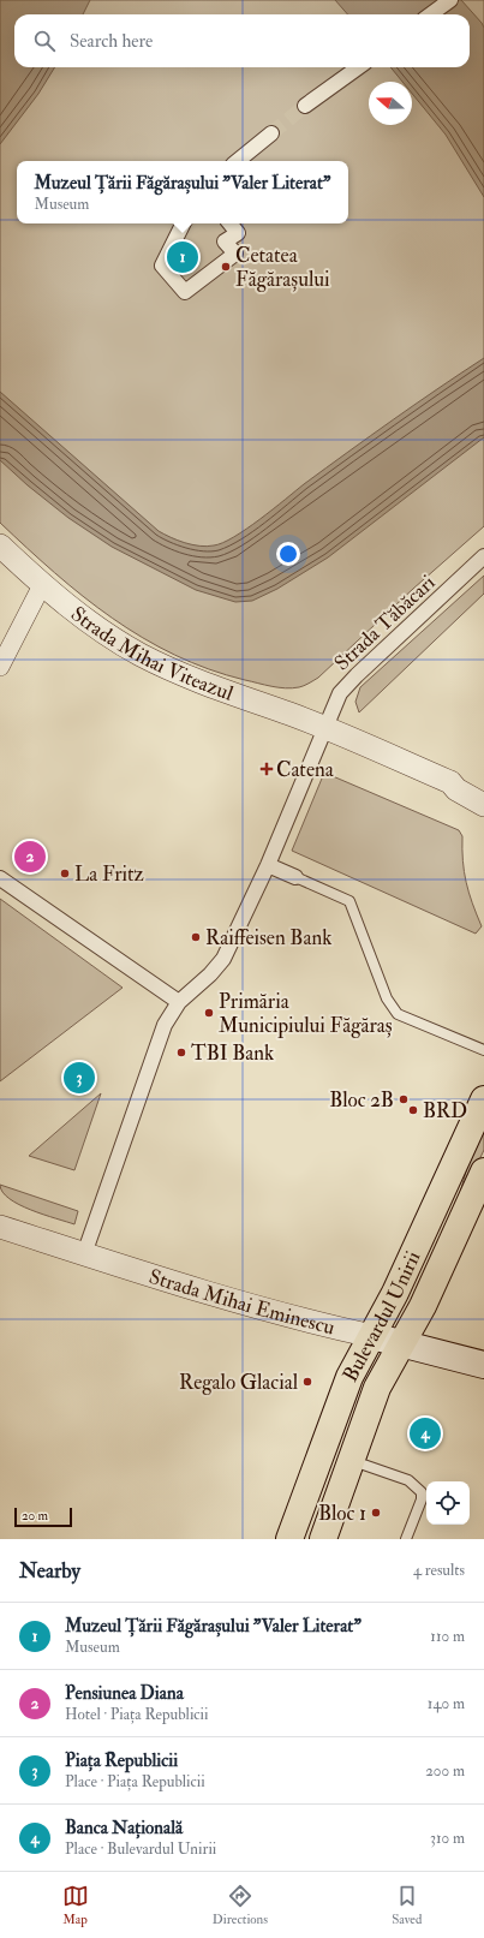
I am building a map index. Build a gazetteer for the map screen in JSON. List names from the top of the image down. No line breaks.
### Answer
{"streets":{"main road":["Strada Mihai Eminescu","Bulevardul Unirii"],"street":["Strada Tăbăcari","Strada Mihai Viteazul"]},"crossings":[["Strada Tăbăcari","Strada Mihai Viteazul"],["Strada Tăbăcari","Strada Mihai Eminescu"],["Strada Mihai Eminescu","Bulevardul Unirii"]],"places":{"other":["Cetatea Făgărașului","La Fritz","Raiffeisen Bank","Primăria Municipiului Făgăraș","TBI Bank","Bloc 2B","BRD","Regalo Glacial","Bloc 1"],"health":["Catena"]},"scale_bar":"20 m","north":"left","page":{"search":"Search here","popup":["Muzeul Țării Făgărașului \"Valer Literat\"","Museum"],"pins":["1","2","3","4"],"scale":"20 m","heading":["Nearby","4 results"],"list":[{"mark":"1","name":"Muzeul Țării Făgărașului \"Valer Literat\"","note":"Museum","value":"110 m"},{"mark":"2","name":"Pensiunea Diana","note":"Hotel · Piața Republicii","value":"140 m"},{"mark":"3","name":"Piața Republicii","note":"Place · Piața Republicii","value":"200 m"},{"mark":"4","name":"Banca Națională","note":"Place · Bulevardul Unirii","value":"310 m"}],"nav":["Map","Directions","Saved"]}}
